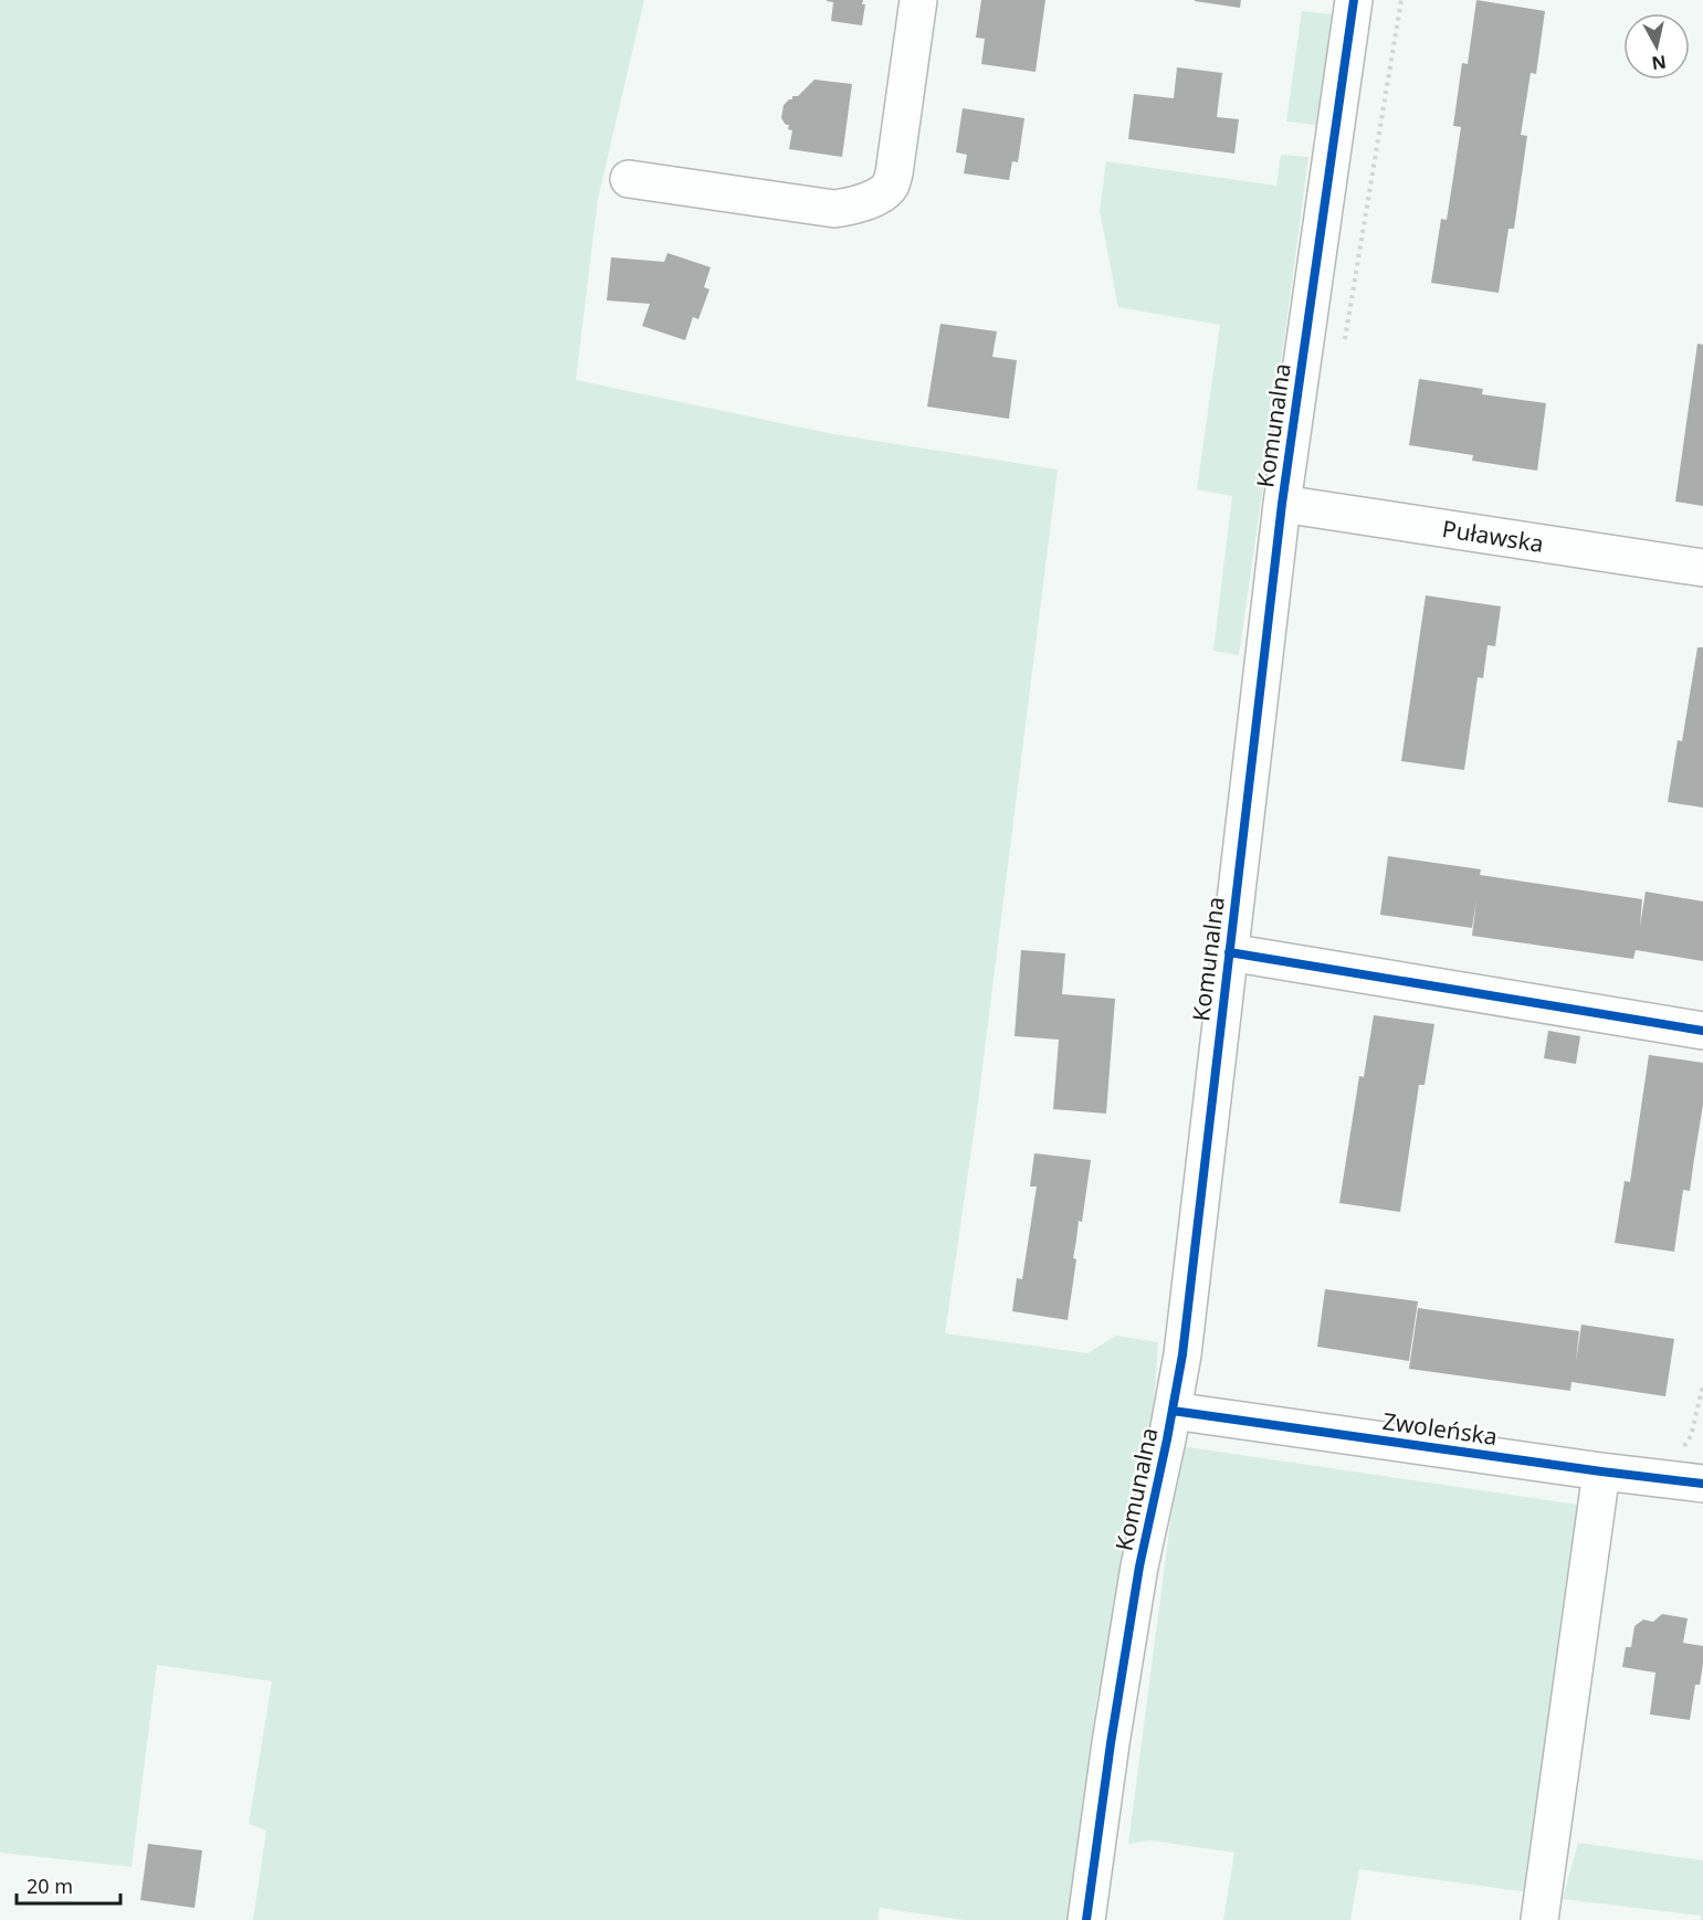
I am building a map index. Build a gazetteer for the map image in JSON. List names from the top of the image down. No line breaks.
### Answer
{"streets":{"street":["Komunalna","Puławska","Zwoleńska"]},"crossings":[["Komunalna","Puławska"],["Komunalna","Zwoleńska"]],"scale_bar":"20 m","north":"bottom"}
